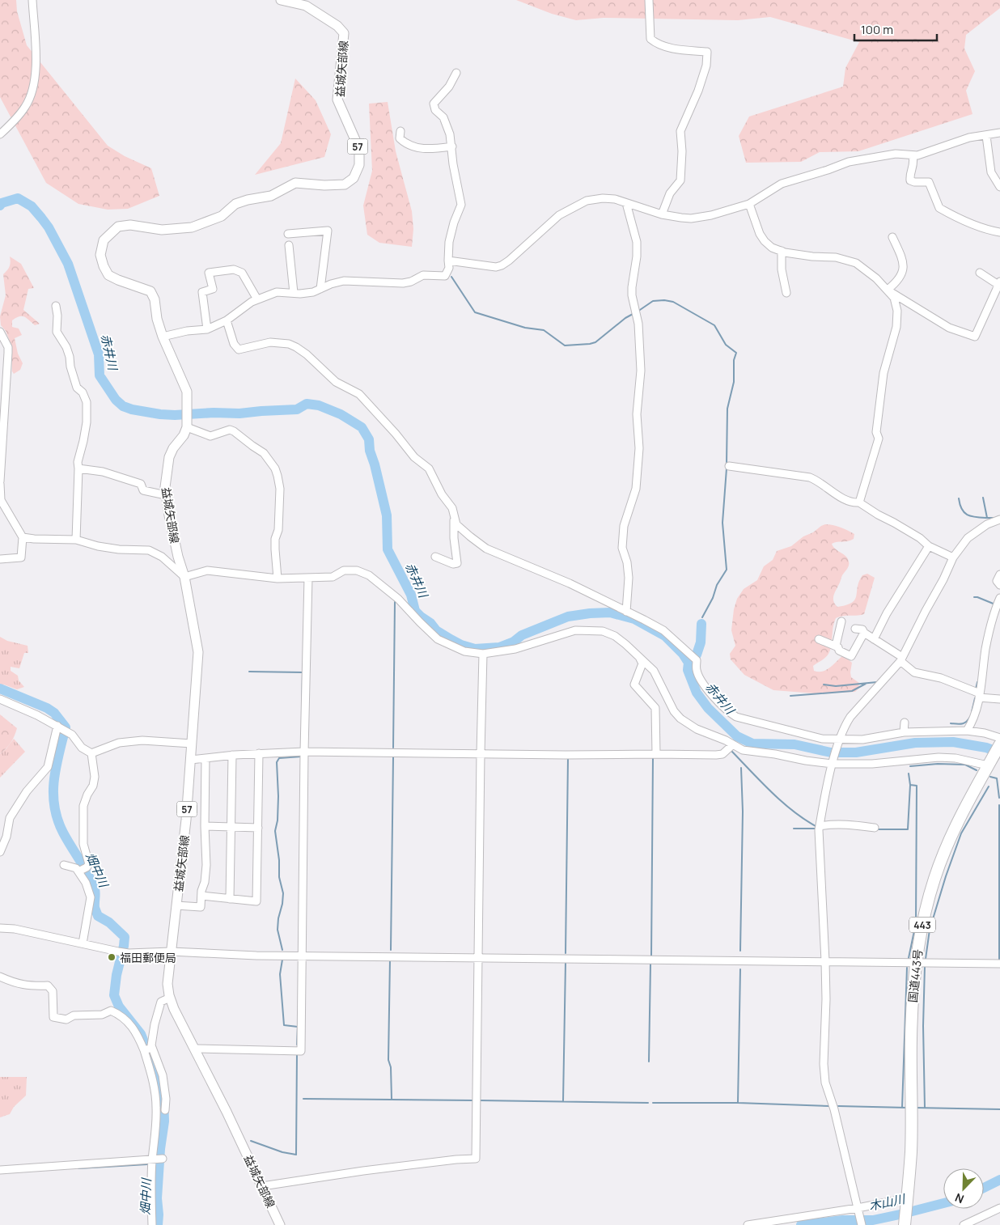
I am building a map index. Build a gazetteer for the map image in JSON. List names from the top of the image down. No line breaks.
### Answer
{"streets":{"highway":["443","国道443号"],"main road":["益城矢部線","57"]},"water":["赤井川","畑中川","木山川"],"places":["福田郵便局"],"scale_bar":"100 m","north":"bottom left"}
